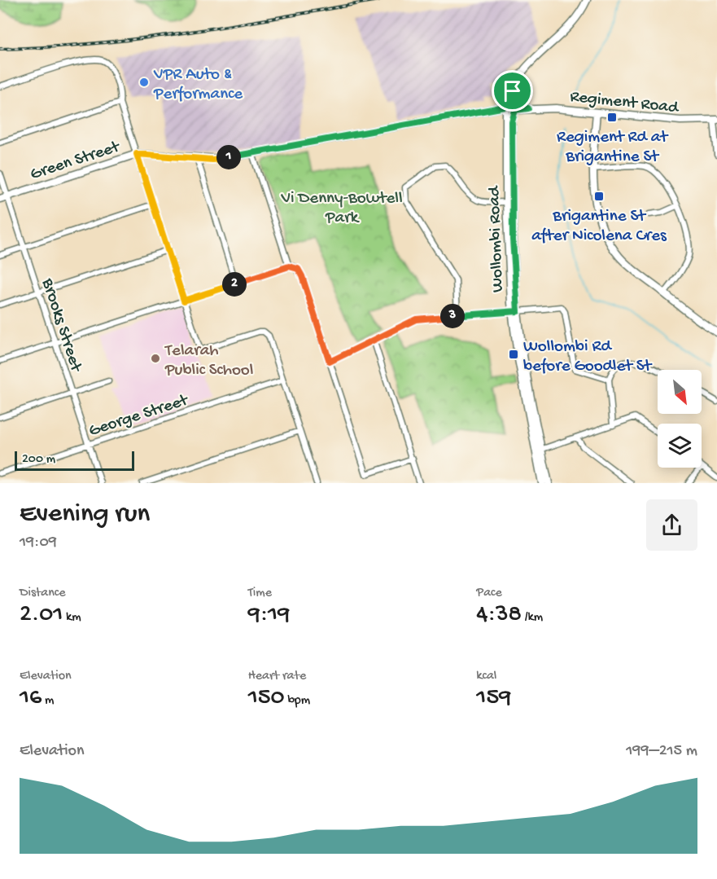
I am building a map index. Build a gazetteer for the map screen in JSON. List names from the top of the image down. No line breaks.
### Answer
{"streets":{"street":["Regiment Road","Green Street","Wollombi Road","Brooks Street","George Street"]},"crossings":[["Regiment Road","Green Street"],["Regiment Road","Wollombi Road"],["Green Street","Wollombi Road"],["Green Street","Brooks Street"],["Brooks Street","George Street"]],"parks":["Vi Denny-Bowtell Park"],"places":{"other":["VPR Auto & Performance","Telarah Public School"],"transit":["Regiment Rd at Brigantine St","Brigantine St after Nicolena Cres","Wollombi Rd before Goodlet St"]},"scale_bar":"200 m","north":"bottom right","page":{"pins":["1","2","3"],"scale":"200 m","heading":["Evening run","19:09"],"stats":[["Distance","2.01 km"],["Time","9:19"],["Pace","4:38 /km"],["Elevation","16 m"],["Heart rate","150 bpm"],["kcal","159"]],"chart":["Elevation","199–215 m"]}}
